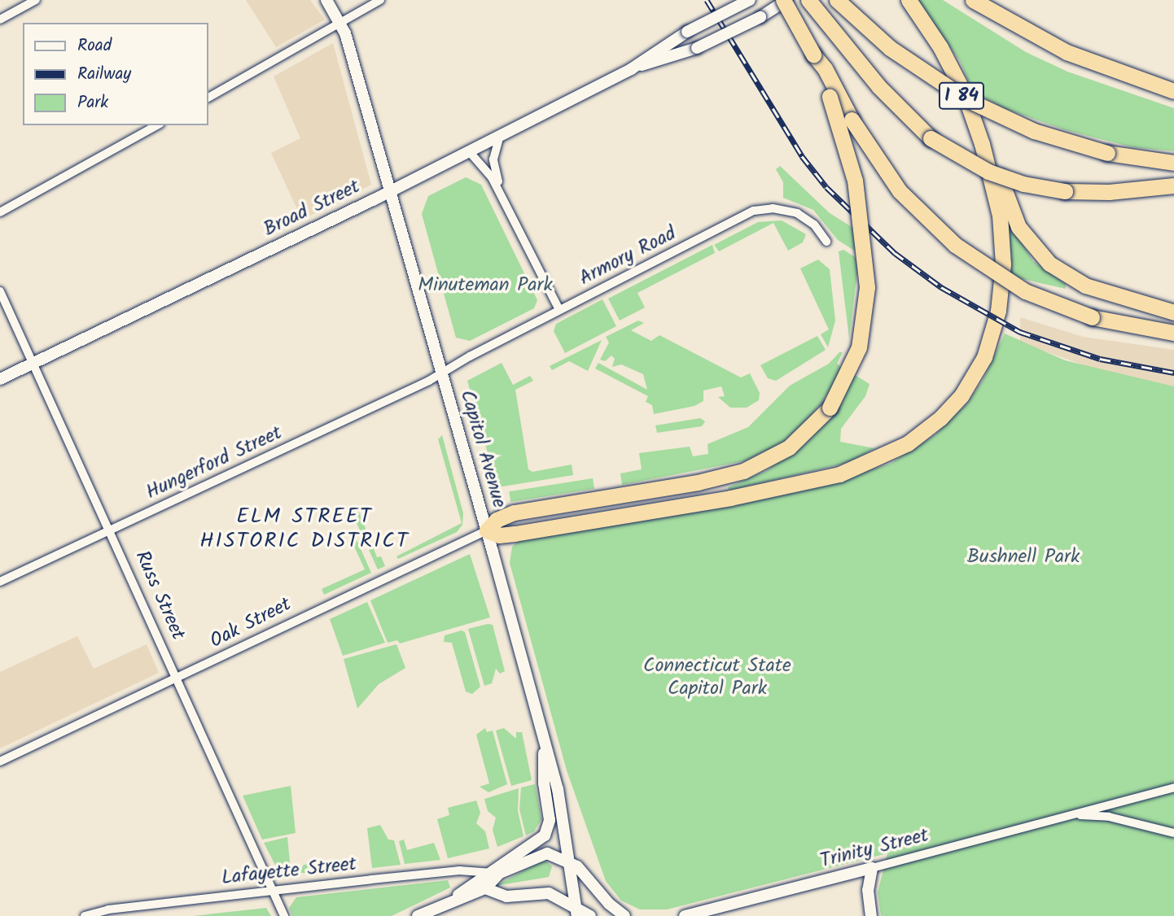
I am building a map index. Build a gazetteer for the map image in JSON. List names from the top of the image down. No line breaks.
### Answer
{"streets":{"highway":["I 84"],"main road":["Broad Street","Capitol Avenue","Trinity Street"],"street":["Armory Road","Hungerford Street","Russ Street","Oak Street","Lafayette Street"]},"crossings":[["Broad Street","Capitol Avenue"],["Broad Street","Russ Street"],["Armory Road","Capitol Avenue"],["Armory Road","Hungerford Street"],["Capitol Avenue","Hungerford Street"],["Capitol Avenue","Oak Street"],["Hungerford Street","Russ Street"],["Russ Street","Oak Street"],["Russ Street","Lafayette Street"]],"districts":["ELM STREET HISTORIC DISTRICT"],"parks":["Minuteman Park","Bushnell Park","Connecticut State Capitol Park"],"legend":["Road","Railway","Park"]}
